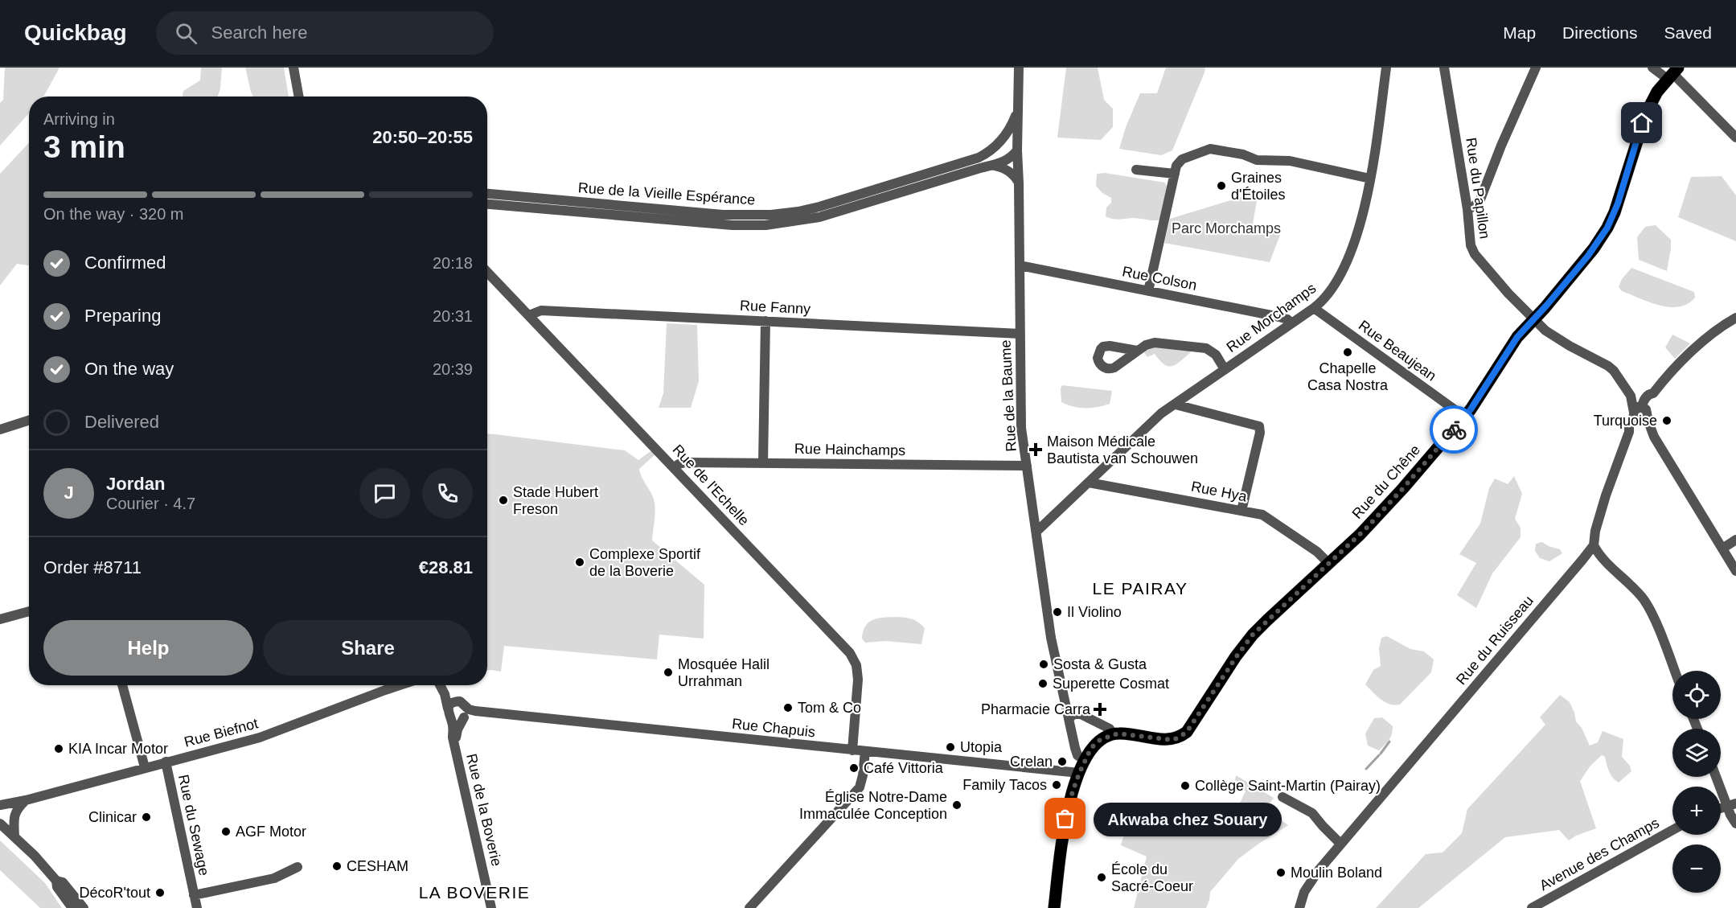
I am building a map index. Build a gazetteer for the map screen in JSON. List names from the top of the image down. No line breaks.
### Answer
{"streets":{"main road":["Rue du Chêne"],"street":["Rue du Papillon","Rue de la Vieille Espérance","Rue Colson","Rue Fanny","Rue Morchamps","Rue Beaujean","Rue de la Baume","Rue Hainchamps","Rue de l'Echelle","Rue Hya","Rue du Ruisseau","Rue Chapuis","Rue Biefnot","Rue de la Boverie","Rue du Sewage","Avenue des Champs"]},"crossings":[["Rue du Papillon","Rue du Chêne"],["Rue du Papillon","Rue du Ruisseau"],["Rue de la Vieille Espérance","Rue de la Baume"],["Rue Colson","Rue Morchamps"],["Rue Colson","Rue de la Baume"],["Rue Fanny","Rue de la Baume"],["Rue Fanny","Rue de l'Echelle"],["Rue Morchamps","Rue Beaujean"],["Rue Morchamps","Rue de la Baume"],["Rue Morchamps","Rue Hya"],["Rue Beaujean","Rue du Chêne"],["Rue de la Baume","Rue Hainchamps"],["Rue Hainchamps","Rue de l'Echelle"],["Rue du Chêne","Rue Hya"],["Rue de l'Echelle","Rue Chapuis"],["Rue Chapuis","Rue de la Boverie"],["Rue Biefnot","Rue du Sewage"]],"districts":["LE PAIRAY","LA BOVERIE"],"parks":["Parc Morchamps"],"places":{"other":["Graines d'Étoiles","Chapelle Casa Nostra","Turquoise","Stade Hubert Freson","Complexe Sportif de la Boverie","Il Violino","Sosta & Gusta","Mosquée Halil Urrahman","Superette Cosmat","Tom & Co","Utopia","KIA Incar Motor","Crelan","Café Vittoria","Family Tacos","Collège Saint-Martin (Pairay)","Église Notre-Dame Immaculée Conception","Clinicar","Akwaba chez Souary","AGF Motor","CESHAM","Moulin Boland","École du Sacré-Coeur","DécoR'tout"],"health":["Maison Médicale Bautista van Schouwen","Pharmacie Carra"]},"page":{"header":"Quickbag","search":"Search here","nav":["Map","Directions","Saved"],"heading":["3 min","Arriving in","20:50–20:55"],"panel":["Jordan","Courier · 4.7","Order #8711","€28.81"],"bar":"On the way · 320 m","list":[["Confirmed","20:18"],["Preparing","20:31"],["On the way","20:39"],"Delivered"],"round":"J","buttons":["Help","Share"],"map_buttons":["+","−"],"bubble":"Akwaba chez Souary"}}
